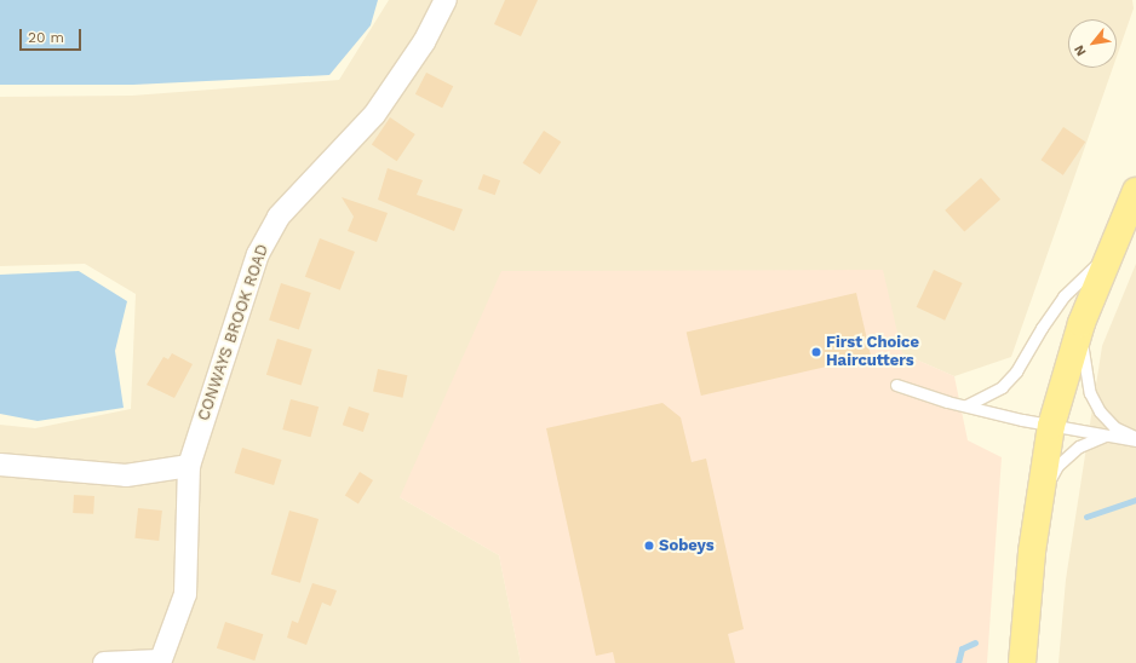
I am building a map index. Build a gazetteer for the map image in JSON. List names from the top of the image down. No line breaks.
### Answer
{"streets":{"street":["CONWAYS BROOK ROAD"]},"places":["First Choice Haircutters","Sobeys"],"scale_bar":"20 m","north":"bottom left"}
